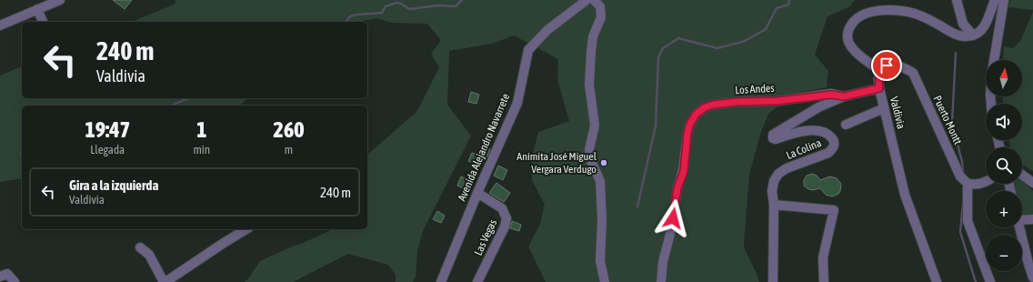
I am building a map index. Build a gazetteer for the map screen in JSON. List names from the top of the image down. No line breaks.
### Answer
{"streets":{"street":["Los Andes","Valdivia","Puerto Montt","Avenida Alejandro Navarrete","La Colina","Las Vegas"]},"crossings":[["Los Andes","Valdivia"],["Los Andes","La Colina"],["Valdivia","Puerto Montt"],["Avenida Alejandro Navarrete","Las Vegas"]],"places":["Animita José Miguel Vergara Verdugo"],"north":"top","page":{"turn":["240 m","Valdivia"],"map_buttons":["+","−"],"eta":["19:47","Llegada","1","min","260","m"],"list":[{"name":"Gira a la izquierda","note":"Valdivia","value":"240 m"}]}}
